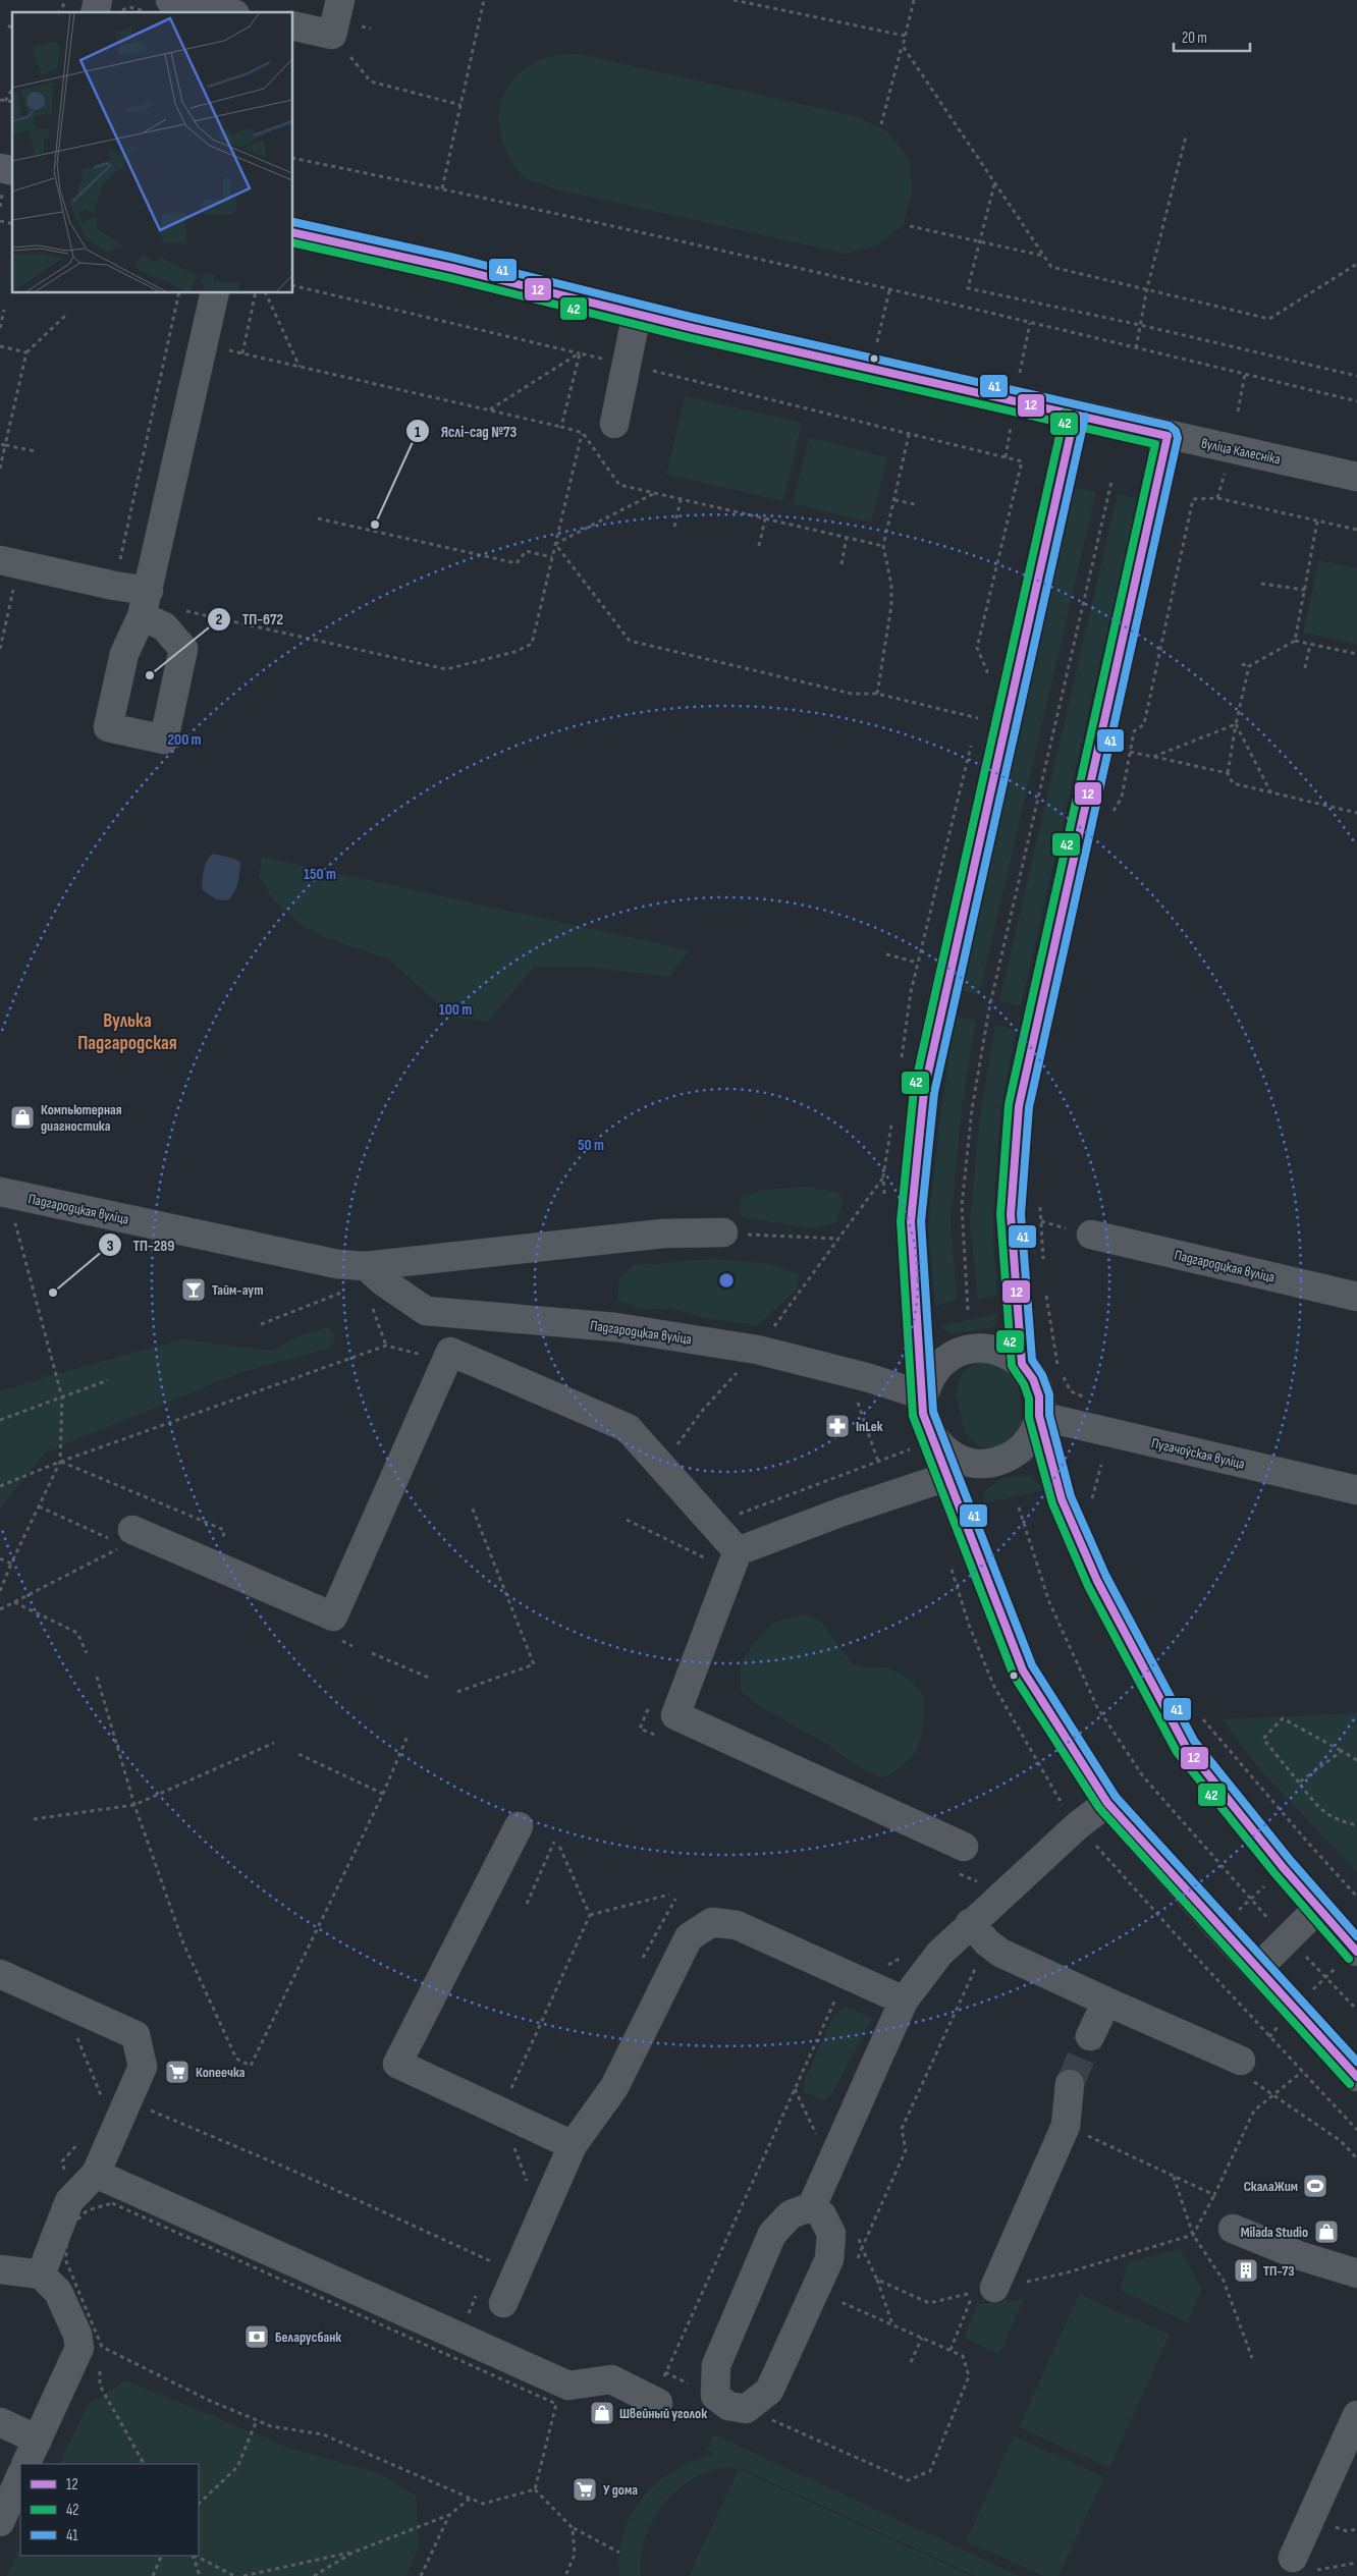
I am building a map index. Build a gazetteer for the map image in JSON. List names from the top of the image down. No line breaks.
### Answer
{"streets":{"street":["вуліца Калесніка","Падгародцкая вуліца","Пугачоўская вуліца"]},"crossings":[["Падгародцкая вуліца","Пугачоўская вуліца"]],"districts":["Вулька Падгародская"],"places":{"other":["Яслі-сад №73","ТП-672","ТП-289"],"shop":["Компьютерная диагностика","Milada Studio","Швейный уголок"],"bar":["Тайм-аут"],"pharmacy":["InLek"],"supermarket":["Копеечка","У дома"],"sports":["СкалаЖим"],"building":["ТП-73"],"bank":["Беларусбанк"]},"lines":["transit line 41","transit line 12","transit line 42"],"legend":["12","42","41"],"scale_bar":"20 m","rings":["200 m","150 m","100 m","50 m"]}
